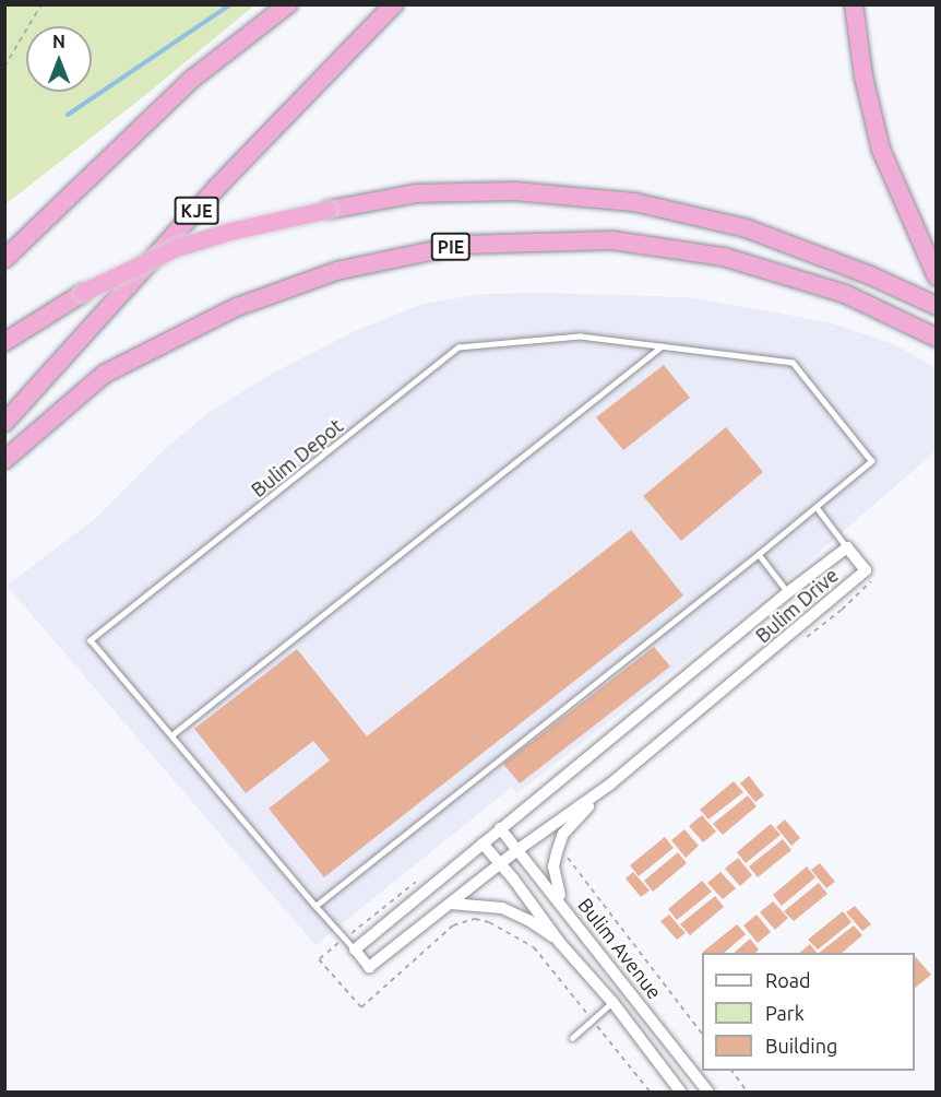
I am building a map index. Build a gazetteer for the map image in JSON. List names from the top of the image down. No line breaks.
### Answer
{"streets":{"highway":["KJE","PIE"],"street":["Bulim Drive","Bulim Avenue"],"lane":["Bulim Depot"]},"crossings":[["Bulim Depot","Bulim Drive"],["Bulim Drive","Bulim Avenue"]],"legend":["Road","Park","Building"],"north":"top"}
